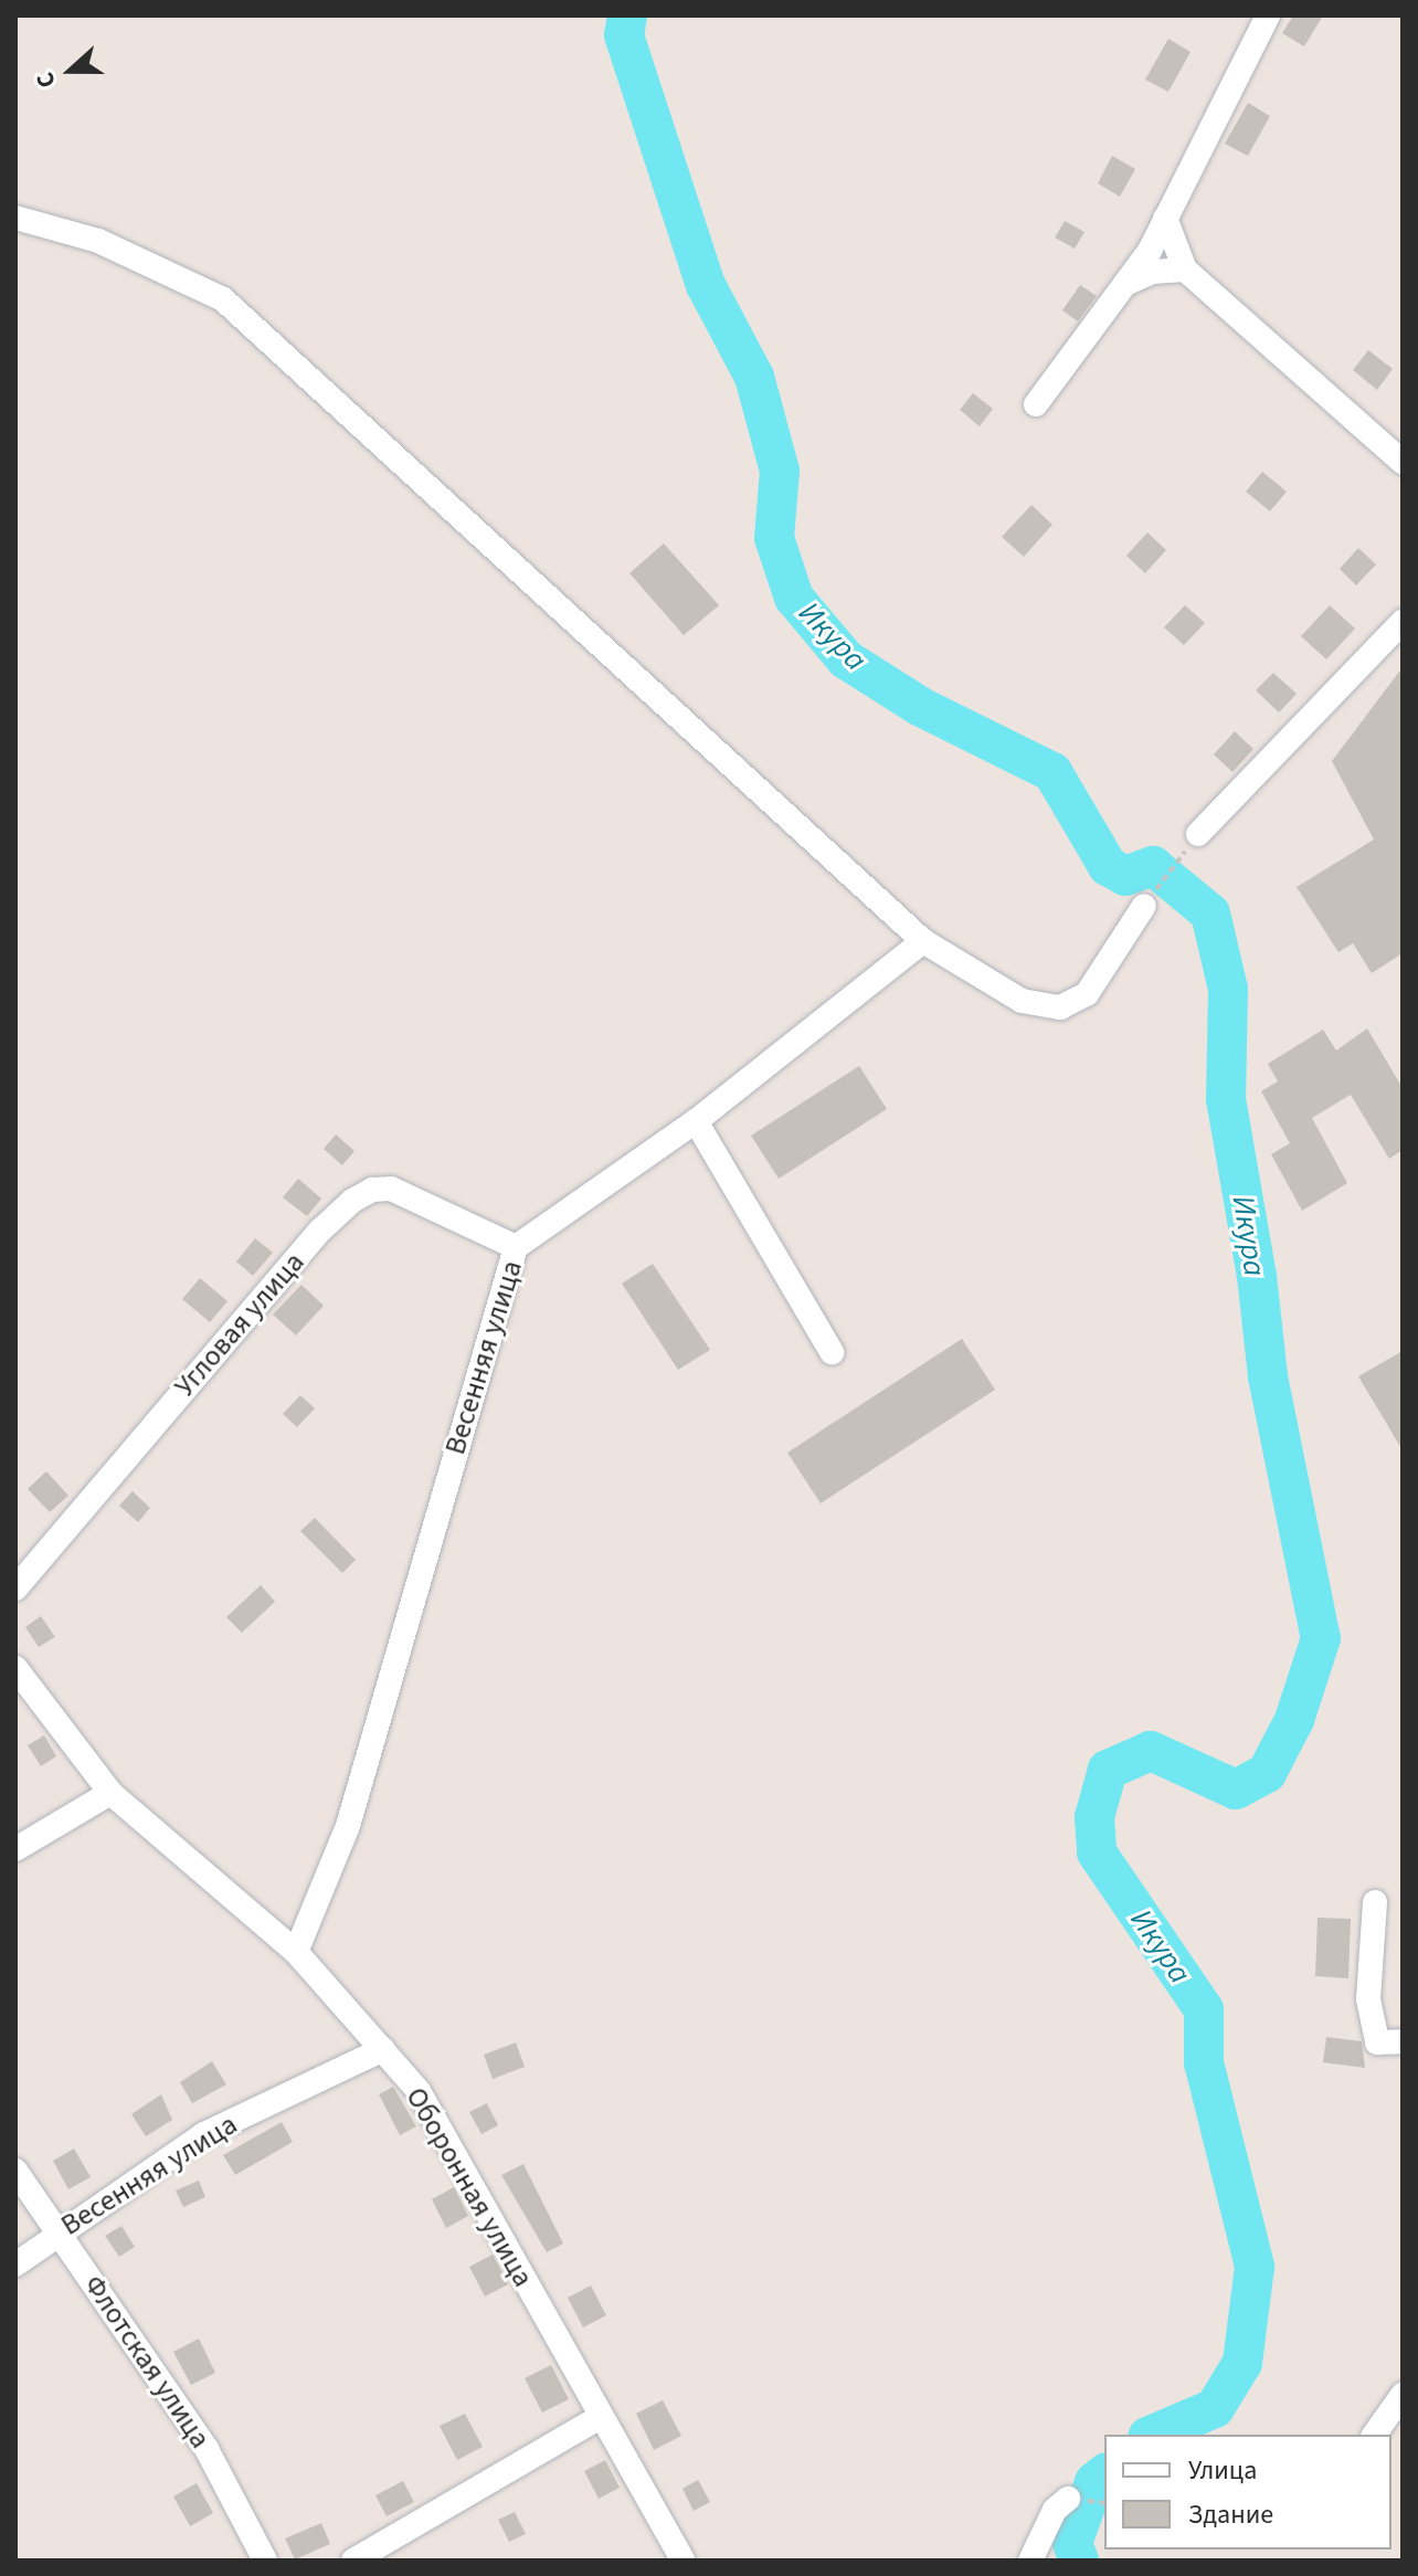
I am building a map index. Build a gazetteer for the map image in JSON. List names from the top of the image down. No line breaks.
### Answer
{"streets":{"street":["Угловая улица","Весенняя улица","Оборонная улица","Флотская улица"]},"crossings":[["Угловая улица","Весенняя улица"],["Весенняя улица","Оборонная улица"],["Весенняя улица","Флотская улица"]],"water":["Икура"],"legend":["Улица","Здание"],"north":"left"}
